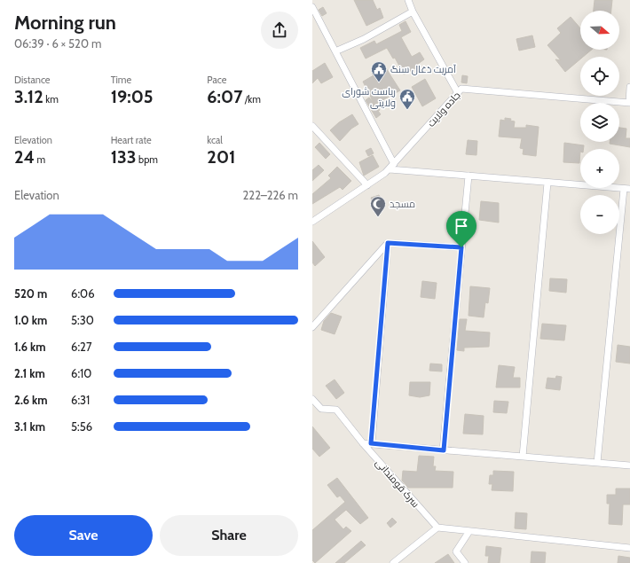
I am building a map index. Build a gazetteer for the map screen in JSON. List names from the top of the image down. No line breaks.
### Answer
{"streets":{"street":["جاده ولایت","سرک قومندانی"]},"places":{"public building":["آمریت ذغال سنگ","ریاست شورای ولایتی"],"mosque":["مسجد"]},"north":"right","page":{"heading":["Morning run","06:39 · 6 × 520 m"],"map_buttons":["+","−"],"stats":[["Distance","3.12 km"],["Time","19:05"],["Pace","6:07 /km"],["Elevation","24 m"],["Heart rate","133 bpm"],["kcal","201"]],"chart":["Elevation","222–226 m"],"list":[{"name":"520 m","note":"6:06"},{"name":"1.0 km","note":"5:30"},{"name":"1.6 km","note":"6:27"},{"name":"2.1 km","note":"6:10"},{"name":"2.6 km","note":"6:31"},{"name":"3.1 km","note":"5:56"}],"buttons":["Save","Share"]}}
